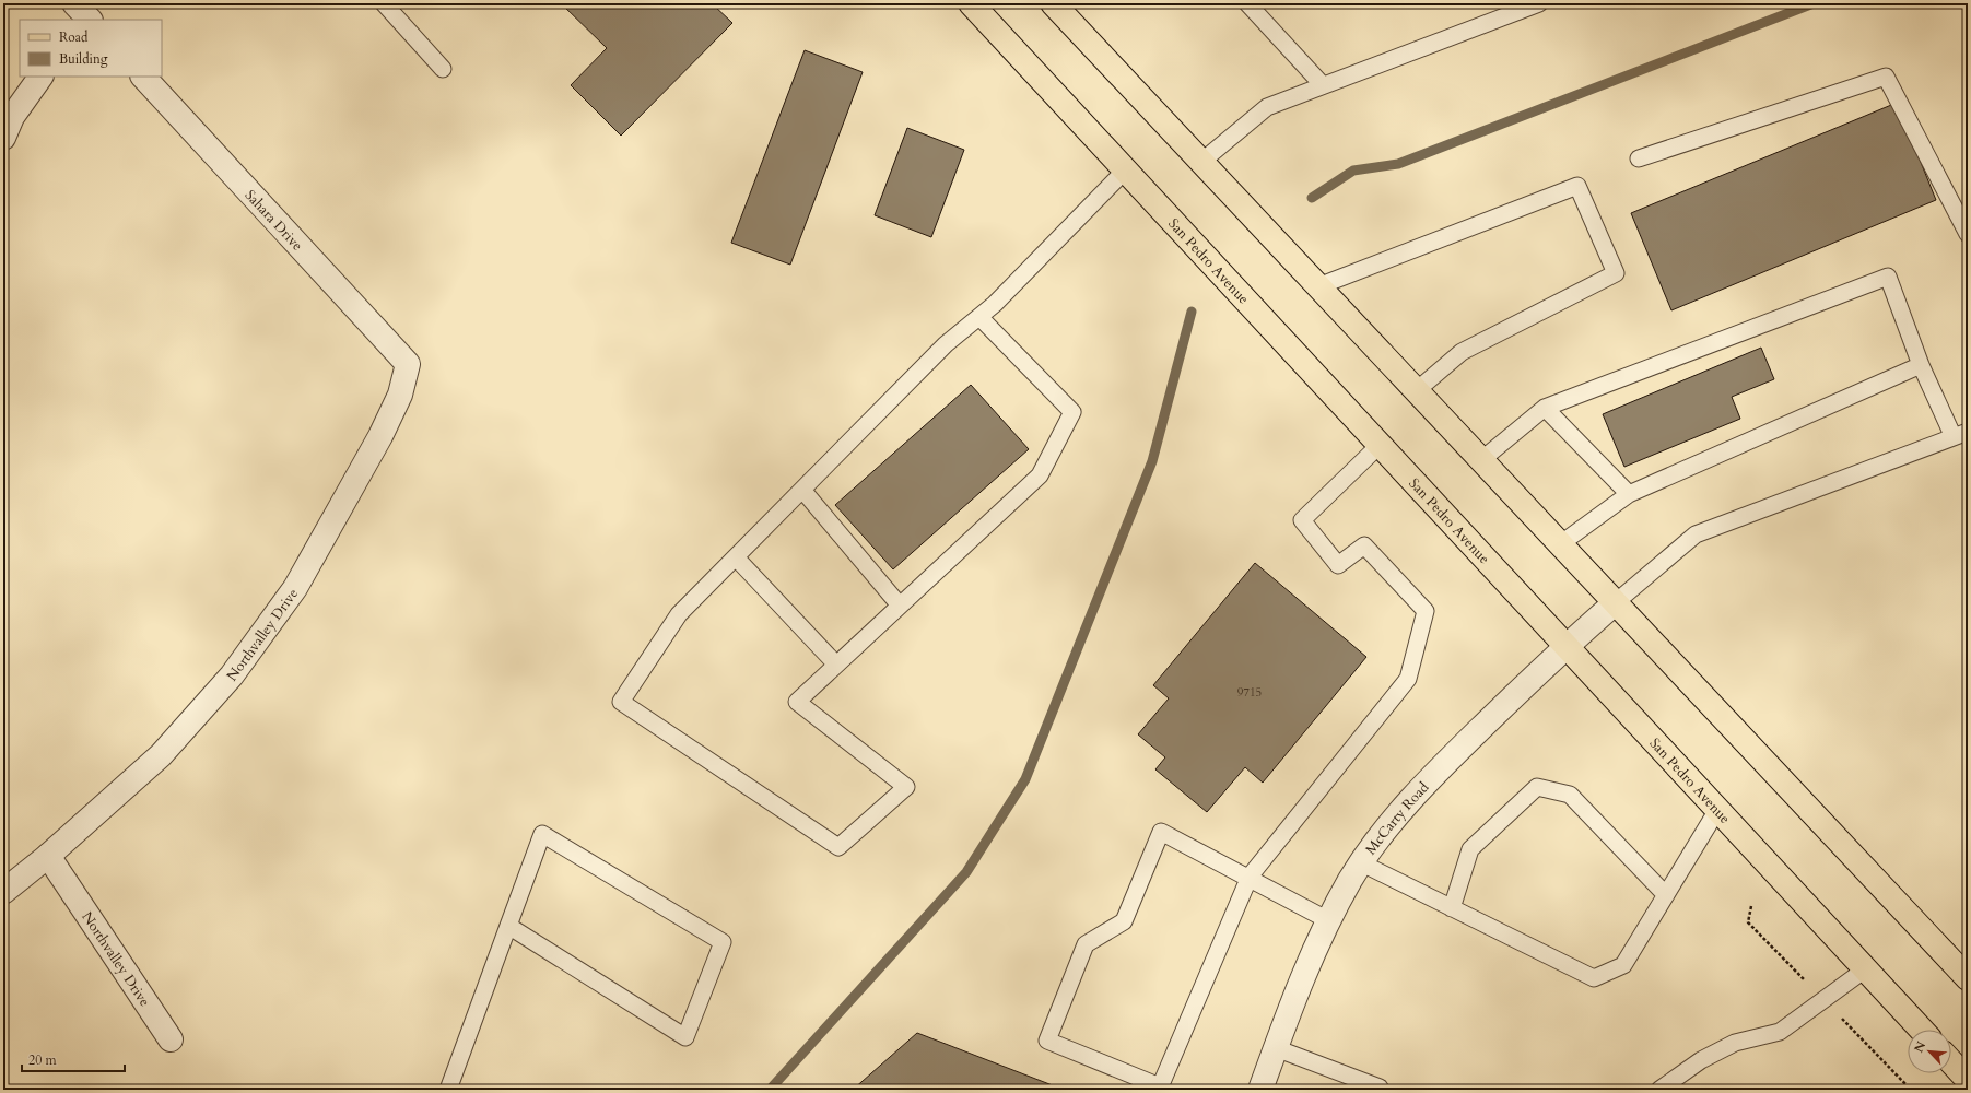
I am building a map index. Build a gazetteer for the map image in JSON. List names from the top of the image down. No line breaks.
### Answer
{"streets":{"main road":["San Pedro Avenue"],"street":["Sahara Drive","Northvalley Drive","McCarty Road"]},"crossings":[["Sahara Drive","Northvalley Drive"],["San Pedro Avenue","McCarty Road"]],"house_numbers":["9715"],"legend":["Road","Building"],"scale_bar":"20 m","north":"top left"}
